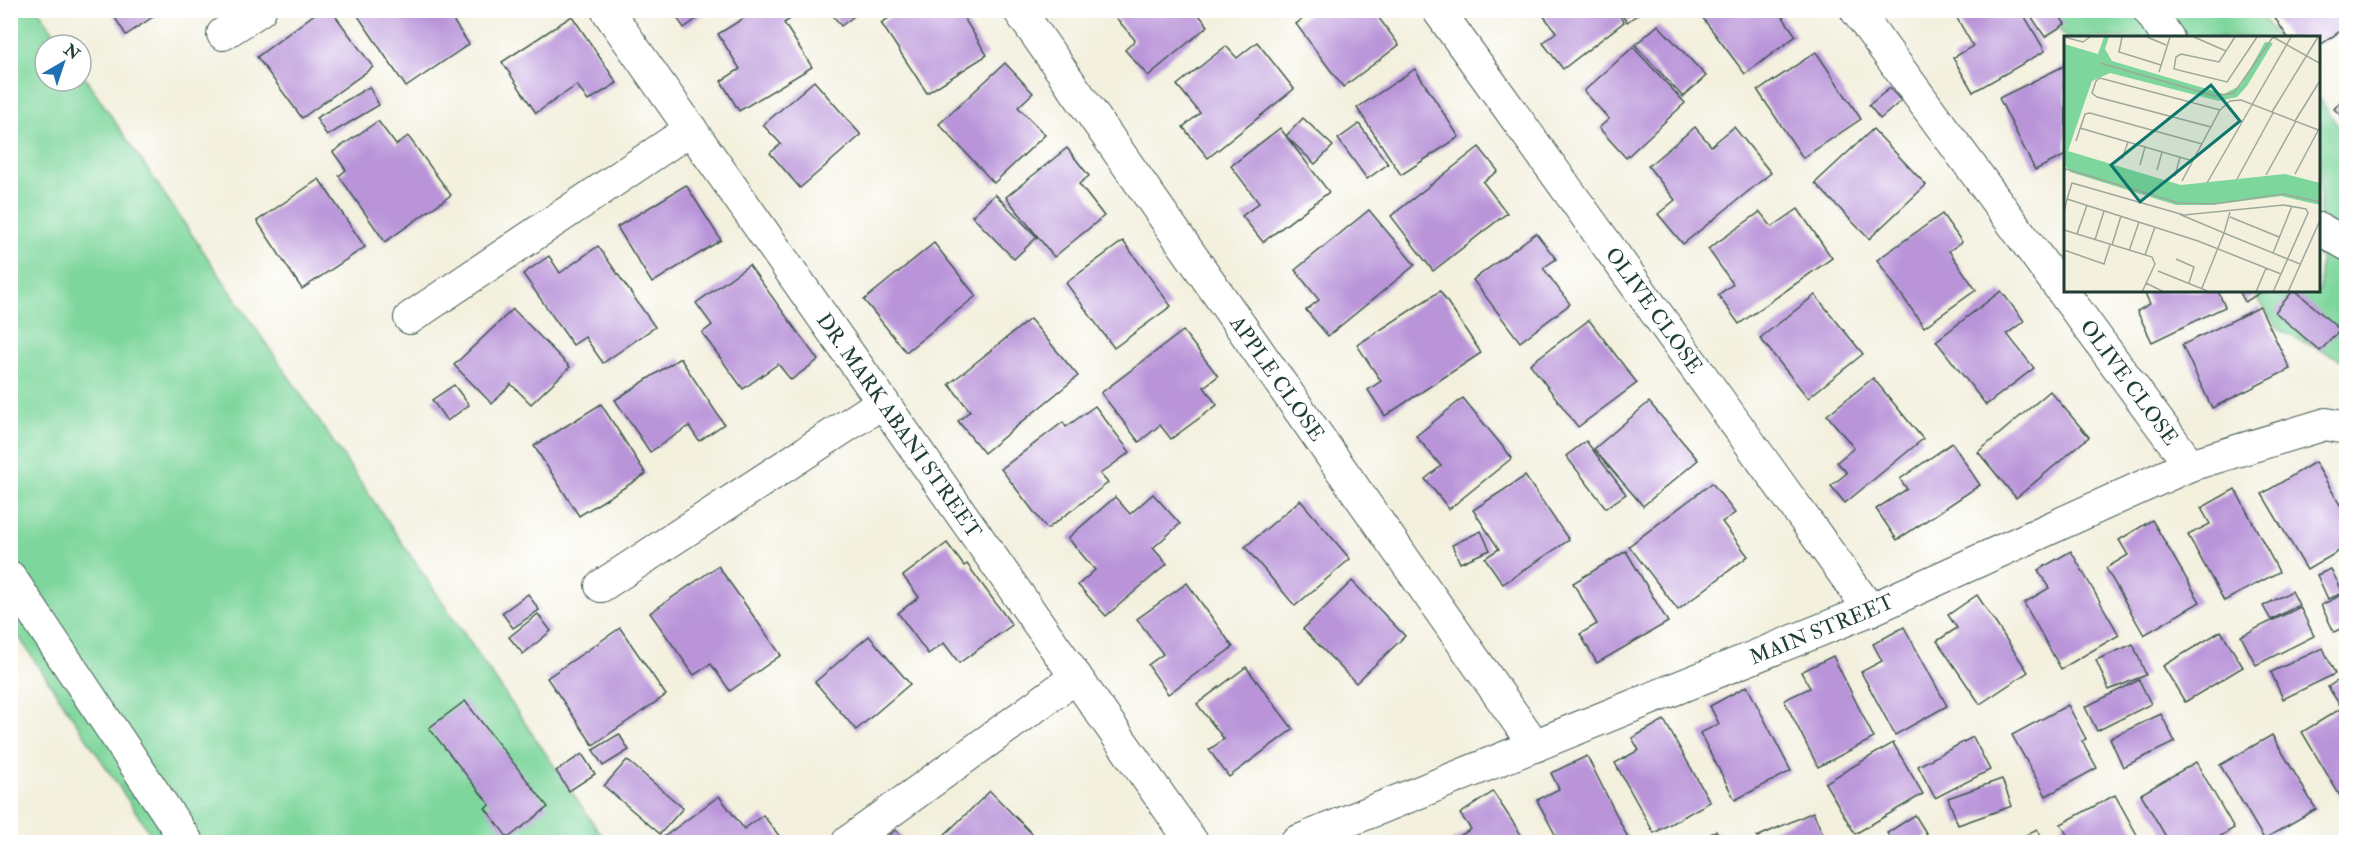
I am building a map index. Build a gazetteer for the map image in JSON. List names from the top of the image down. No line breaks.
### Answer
{"streets":{"street":["OLIVE CLOSE","APPLE CLOSE","DR. MARK ABANI STREET","MAIN STREET"]},"crossings":[["OLIVE CLOSE","MAIN STREET"],["APPLE CLOSE","MAIN STREET"]],"north":"top right"}
